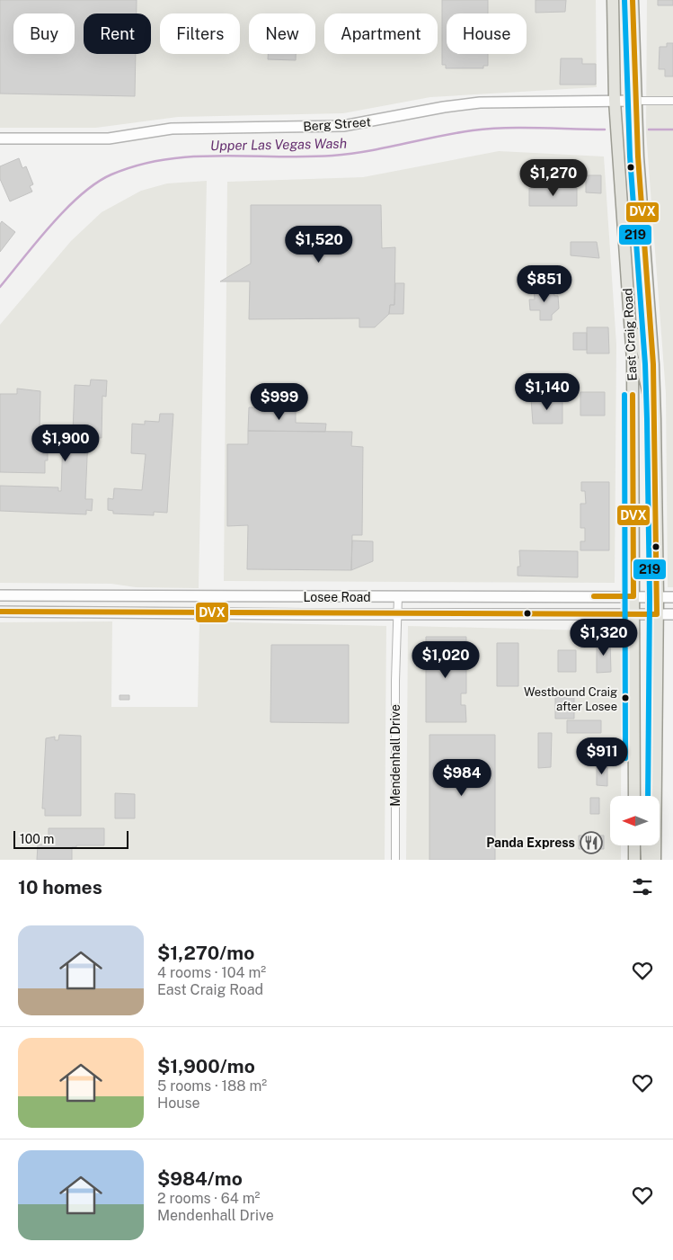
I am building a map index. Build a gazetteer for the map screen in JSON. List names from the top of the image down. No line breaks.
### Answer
{"streets":{"main road":["Berg Street","East Craig Road","Losee Road"],"street":["Mendenhall Drive"]},"crossings":[["Berg Street","East Craig Road"],["East Craig Road","Losee Road"],["Losee Road","Mendenhall Drive"]],"water":["Upper Las Vegas Wash"],"places":{"other":["Westbound Craig after Losee"],"restaurant":["Panda Express"]},"lines":["transit line DVX","transit line 219"],"scale_bar":"100 m","north":"left","page":{"chip":["Buy","Rent","Filters","New","Apartment","House"],"price":["$1,270","$1,520","$851","$1,140","$999","$1,900","$1,320","$1,020","$911","$984"],"scale":"100 m","heading":"10 homes","list":[{"name":"$1,270/mo","note":"4 rooms · 104 m² · East Craig Road"},{"name":"$1,900/mo","note":"5 rooms · 188 m² · House"},{"name":"$984/mo","note":"2 rooms · 64 m² · Mendenhall Drive"}]}}
